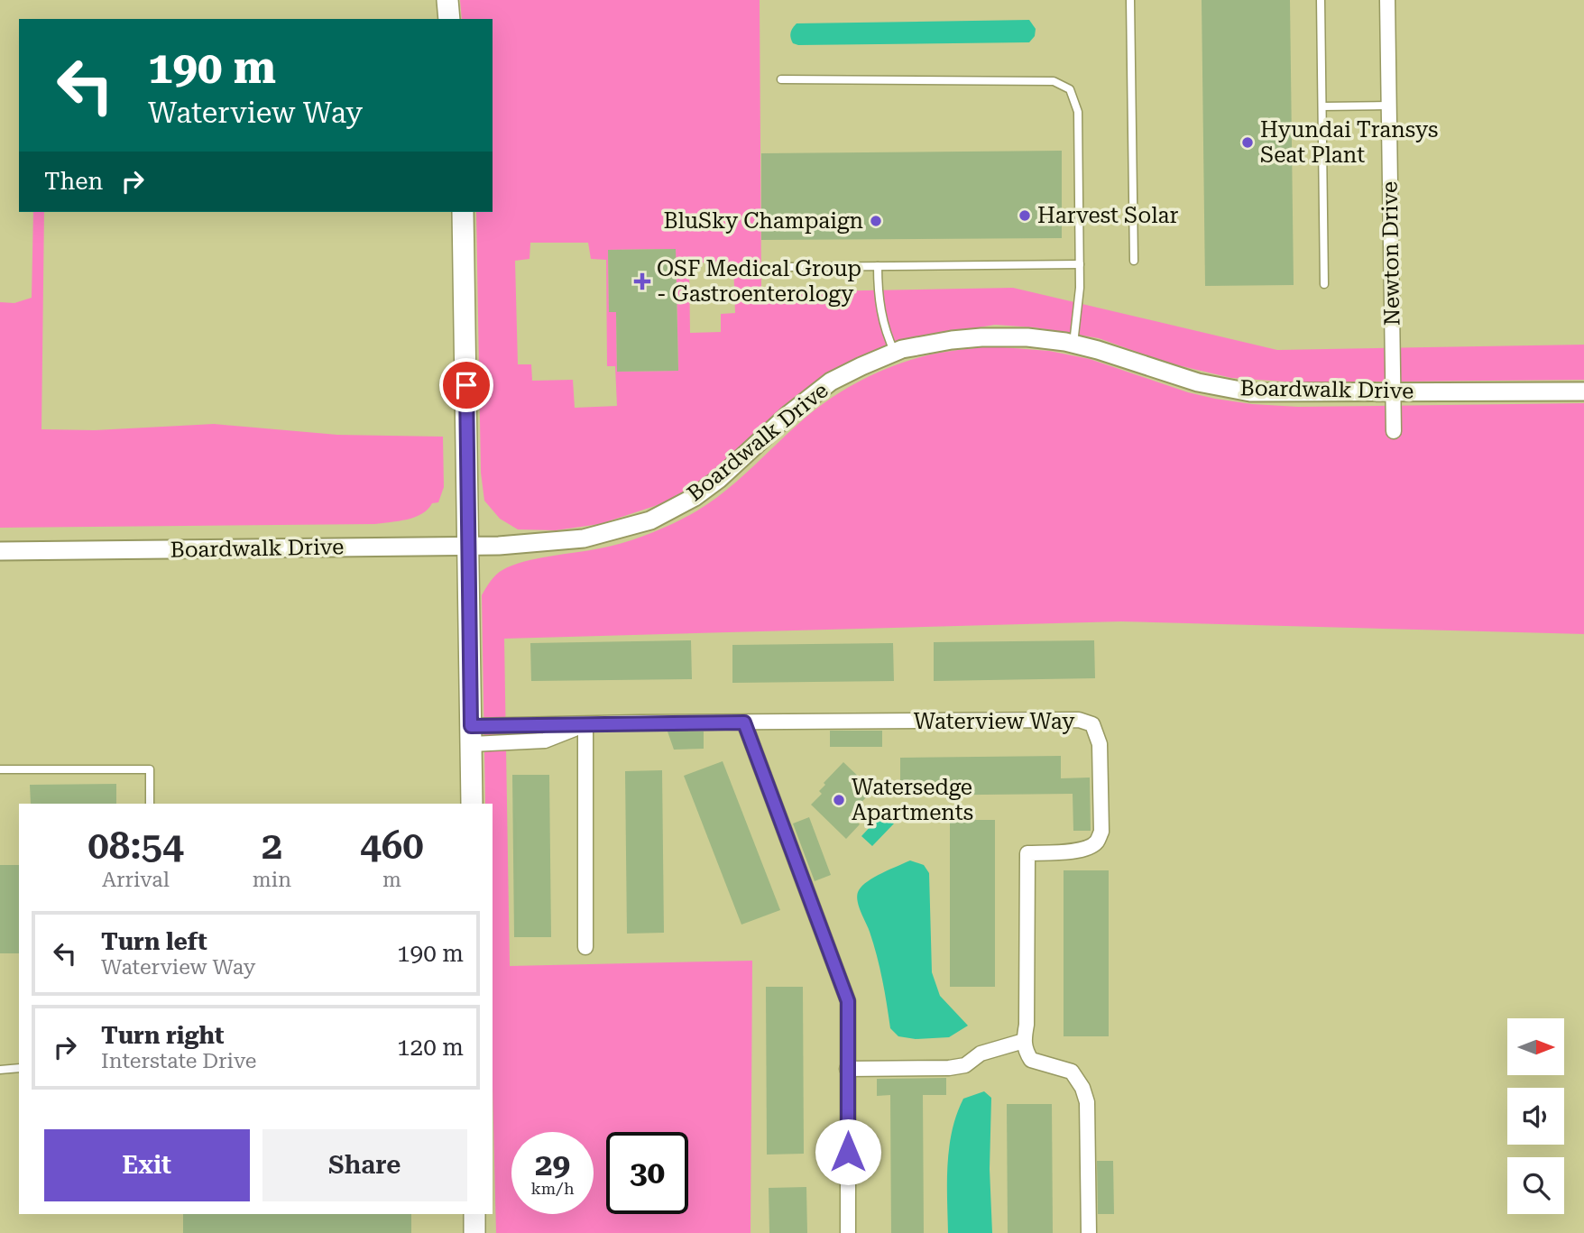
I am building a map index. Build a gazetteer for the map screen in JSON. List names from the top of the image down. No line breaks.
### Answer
{"streets":{"street":["Newton Drive","Boardwalk Drive","Waterview Way"]},"crossings":[["Newton Drive","Boardwalk Drive"]],"places":{"other":["Hyundai Transys Seat Plant","Harvest Solar","BluSky Champaign","Watersedge Apartments"],"health":["OSF Medical Group - Gastroenterology"]},"north":"right","page":{"turn":["190 m","Waterview Way"],"then":"Then","eta":["08:54","Arrival","2","min","460","m"],"list":[{"name":"Turn left","note":"Waterview Way","value":"190 m"},{"name":"Turn right","note":"Interstate Drive","value":"120 m"}],"buttons":["Exit","Share"],"speed":"29 km/h","limit":"30"}}
